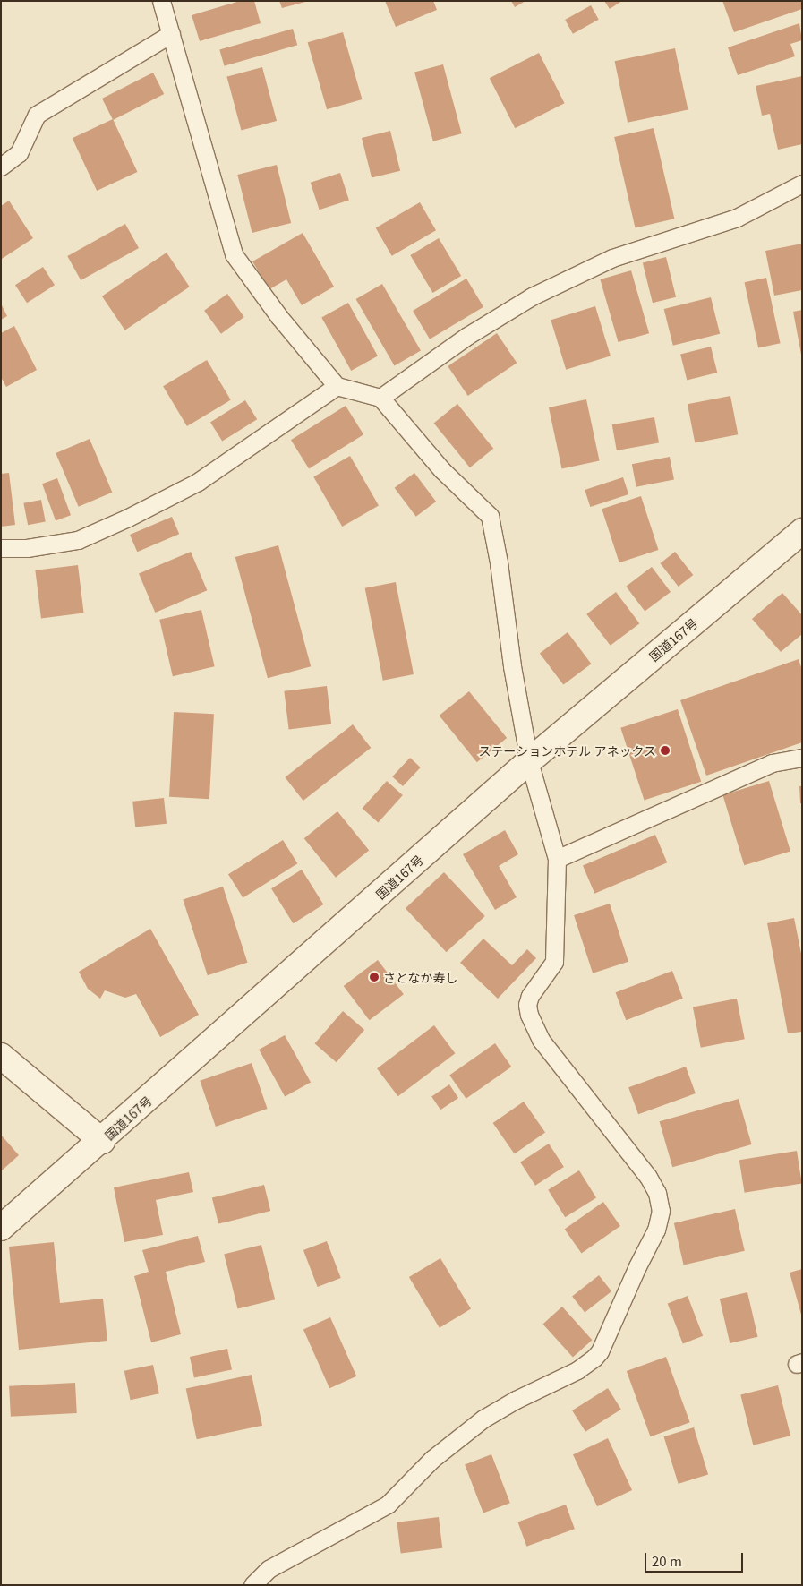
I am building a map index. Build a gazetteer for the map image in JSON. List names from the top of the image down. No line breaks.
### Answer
{"streets":{"street":["国道167号"]},"places":["ステーションホテル アネックス","さとなか寿し"],"scale_bar":"20 m"}
